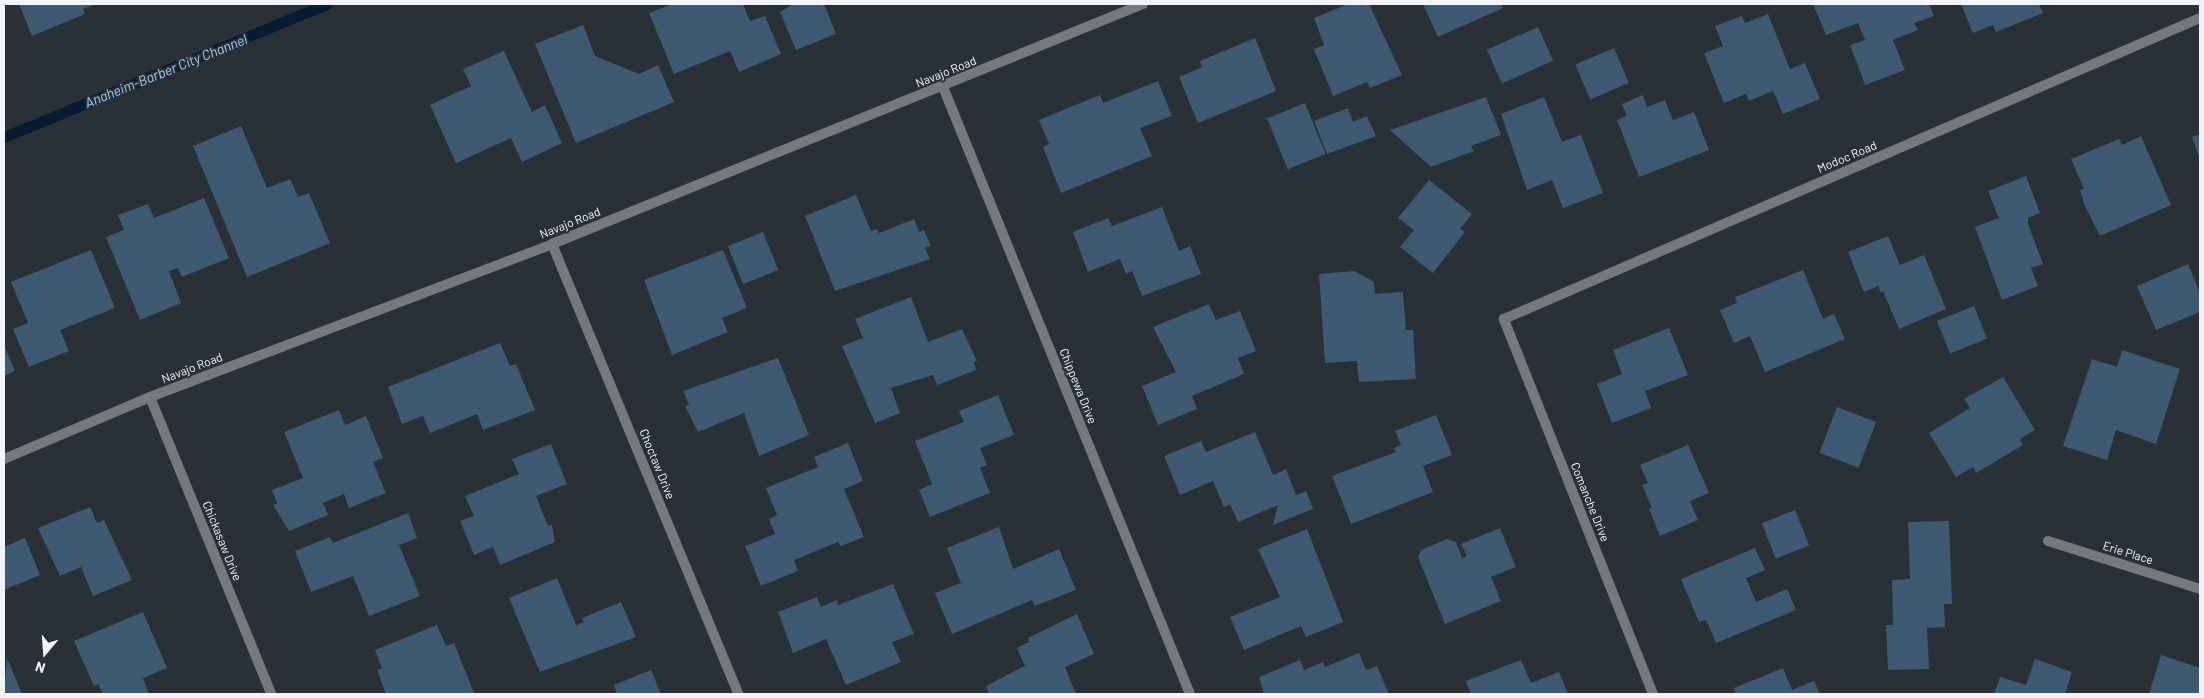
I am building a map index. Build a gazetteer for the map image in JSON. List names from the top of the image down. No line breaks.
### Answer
{"streets":{"street":["Navajo Road","Modoc Road","Chippewa Drive","Choctaw Drive","Comanche Drive","Chickasaw Drive","Erie Place"]},"crossings":[["Navajo Road","Chippewa Drive"],["Navajo Road","Choctaw Drive"],["Navajo Road","Chickasaw Drive"],["Modoc Road","Comanche Drive"]],"water":["Anaheim-Barber City Channel"],"north":"bottom"}
